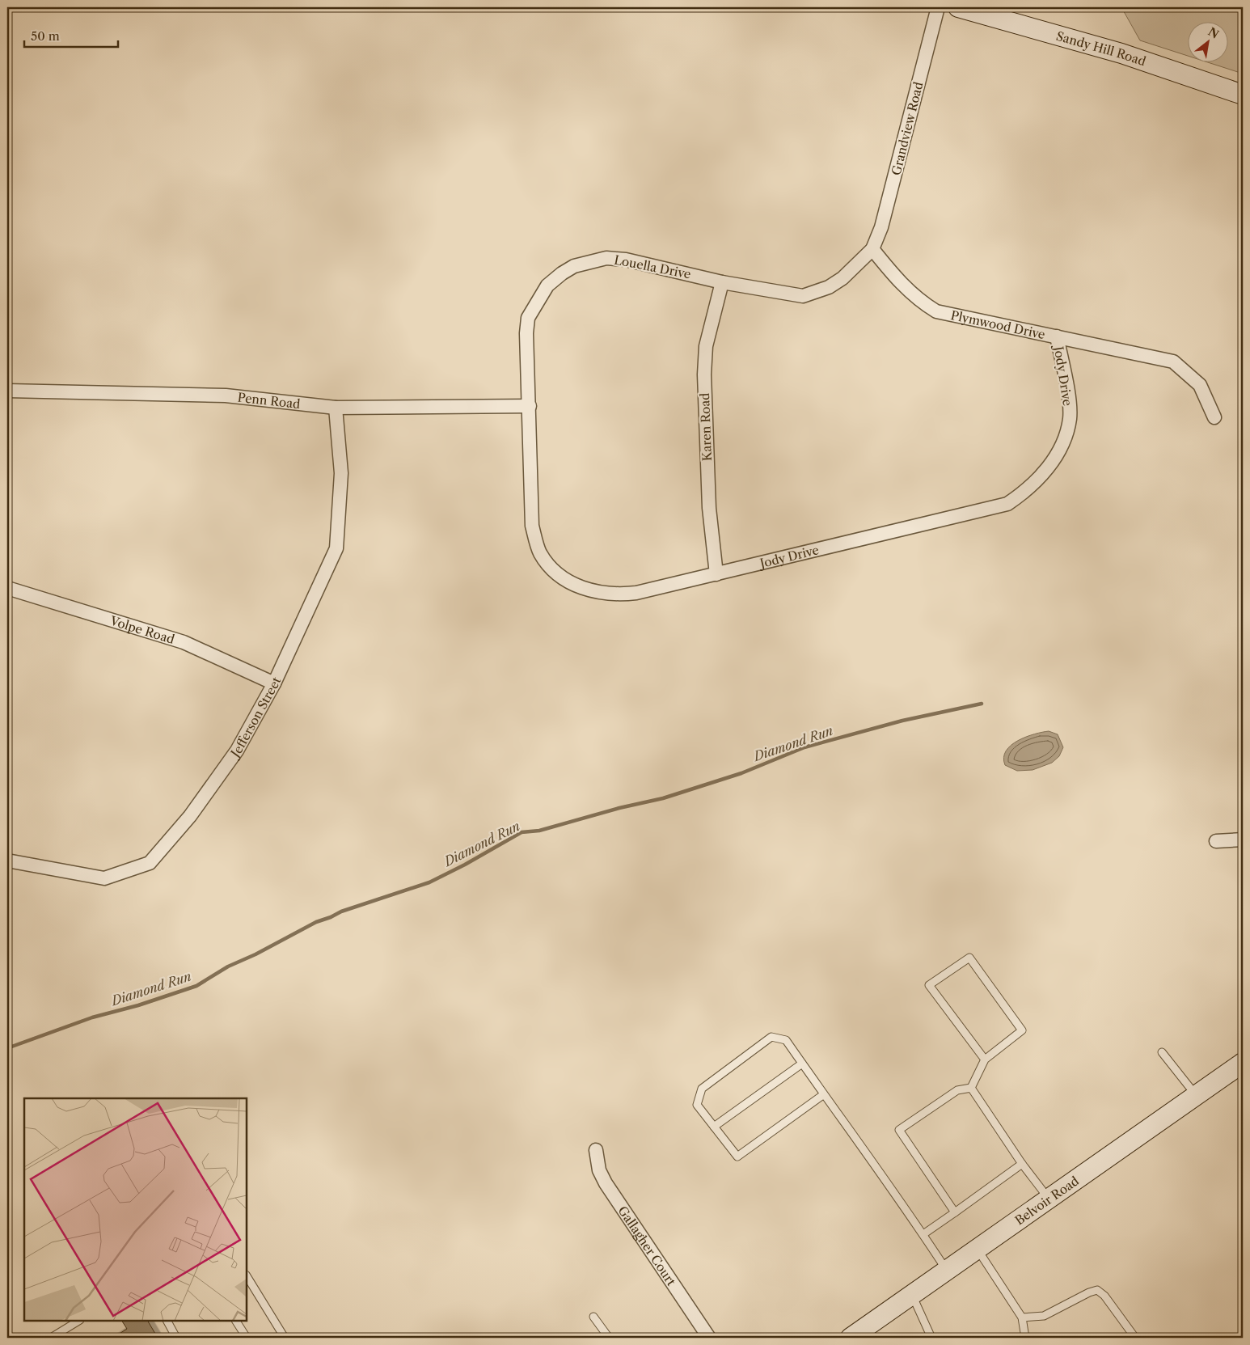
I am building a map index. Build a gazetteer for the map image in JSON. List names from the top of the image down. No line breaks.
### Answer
{"streets":{"street":["Sandy Hill Road","Grandview Road","Louella Drive","Plymwood Drive","Jody Drive","Penn Road","Karen Road","Volpe Road","Jefferson Street","Belvoir Road","Gallagher Court"]},"crossings":[["Grandview Road","Louella Drive"],["Grandview Road","Plymwood Drive"],["Louella Drive","Plymwood Drive"],["Louella Drive","Jody Drive"],["Louella Drive","Penn Road"],["Louella Drive","Karen Road"],["Plymwood Drive","Jody Drive"],["Jody Drive","Penn Road"],["Jody Drive","Karen Road"],["Penn Road","Jefferson Street"],["Volpe Road","Jefferson Street"]],"water":["Diamond Run"],"scale_bar":"50 m","north":"top right"}
